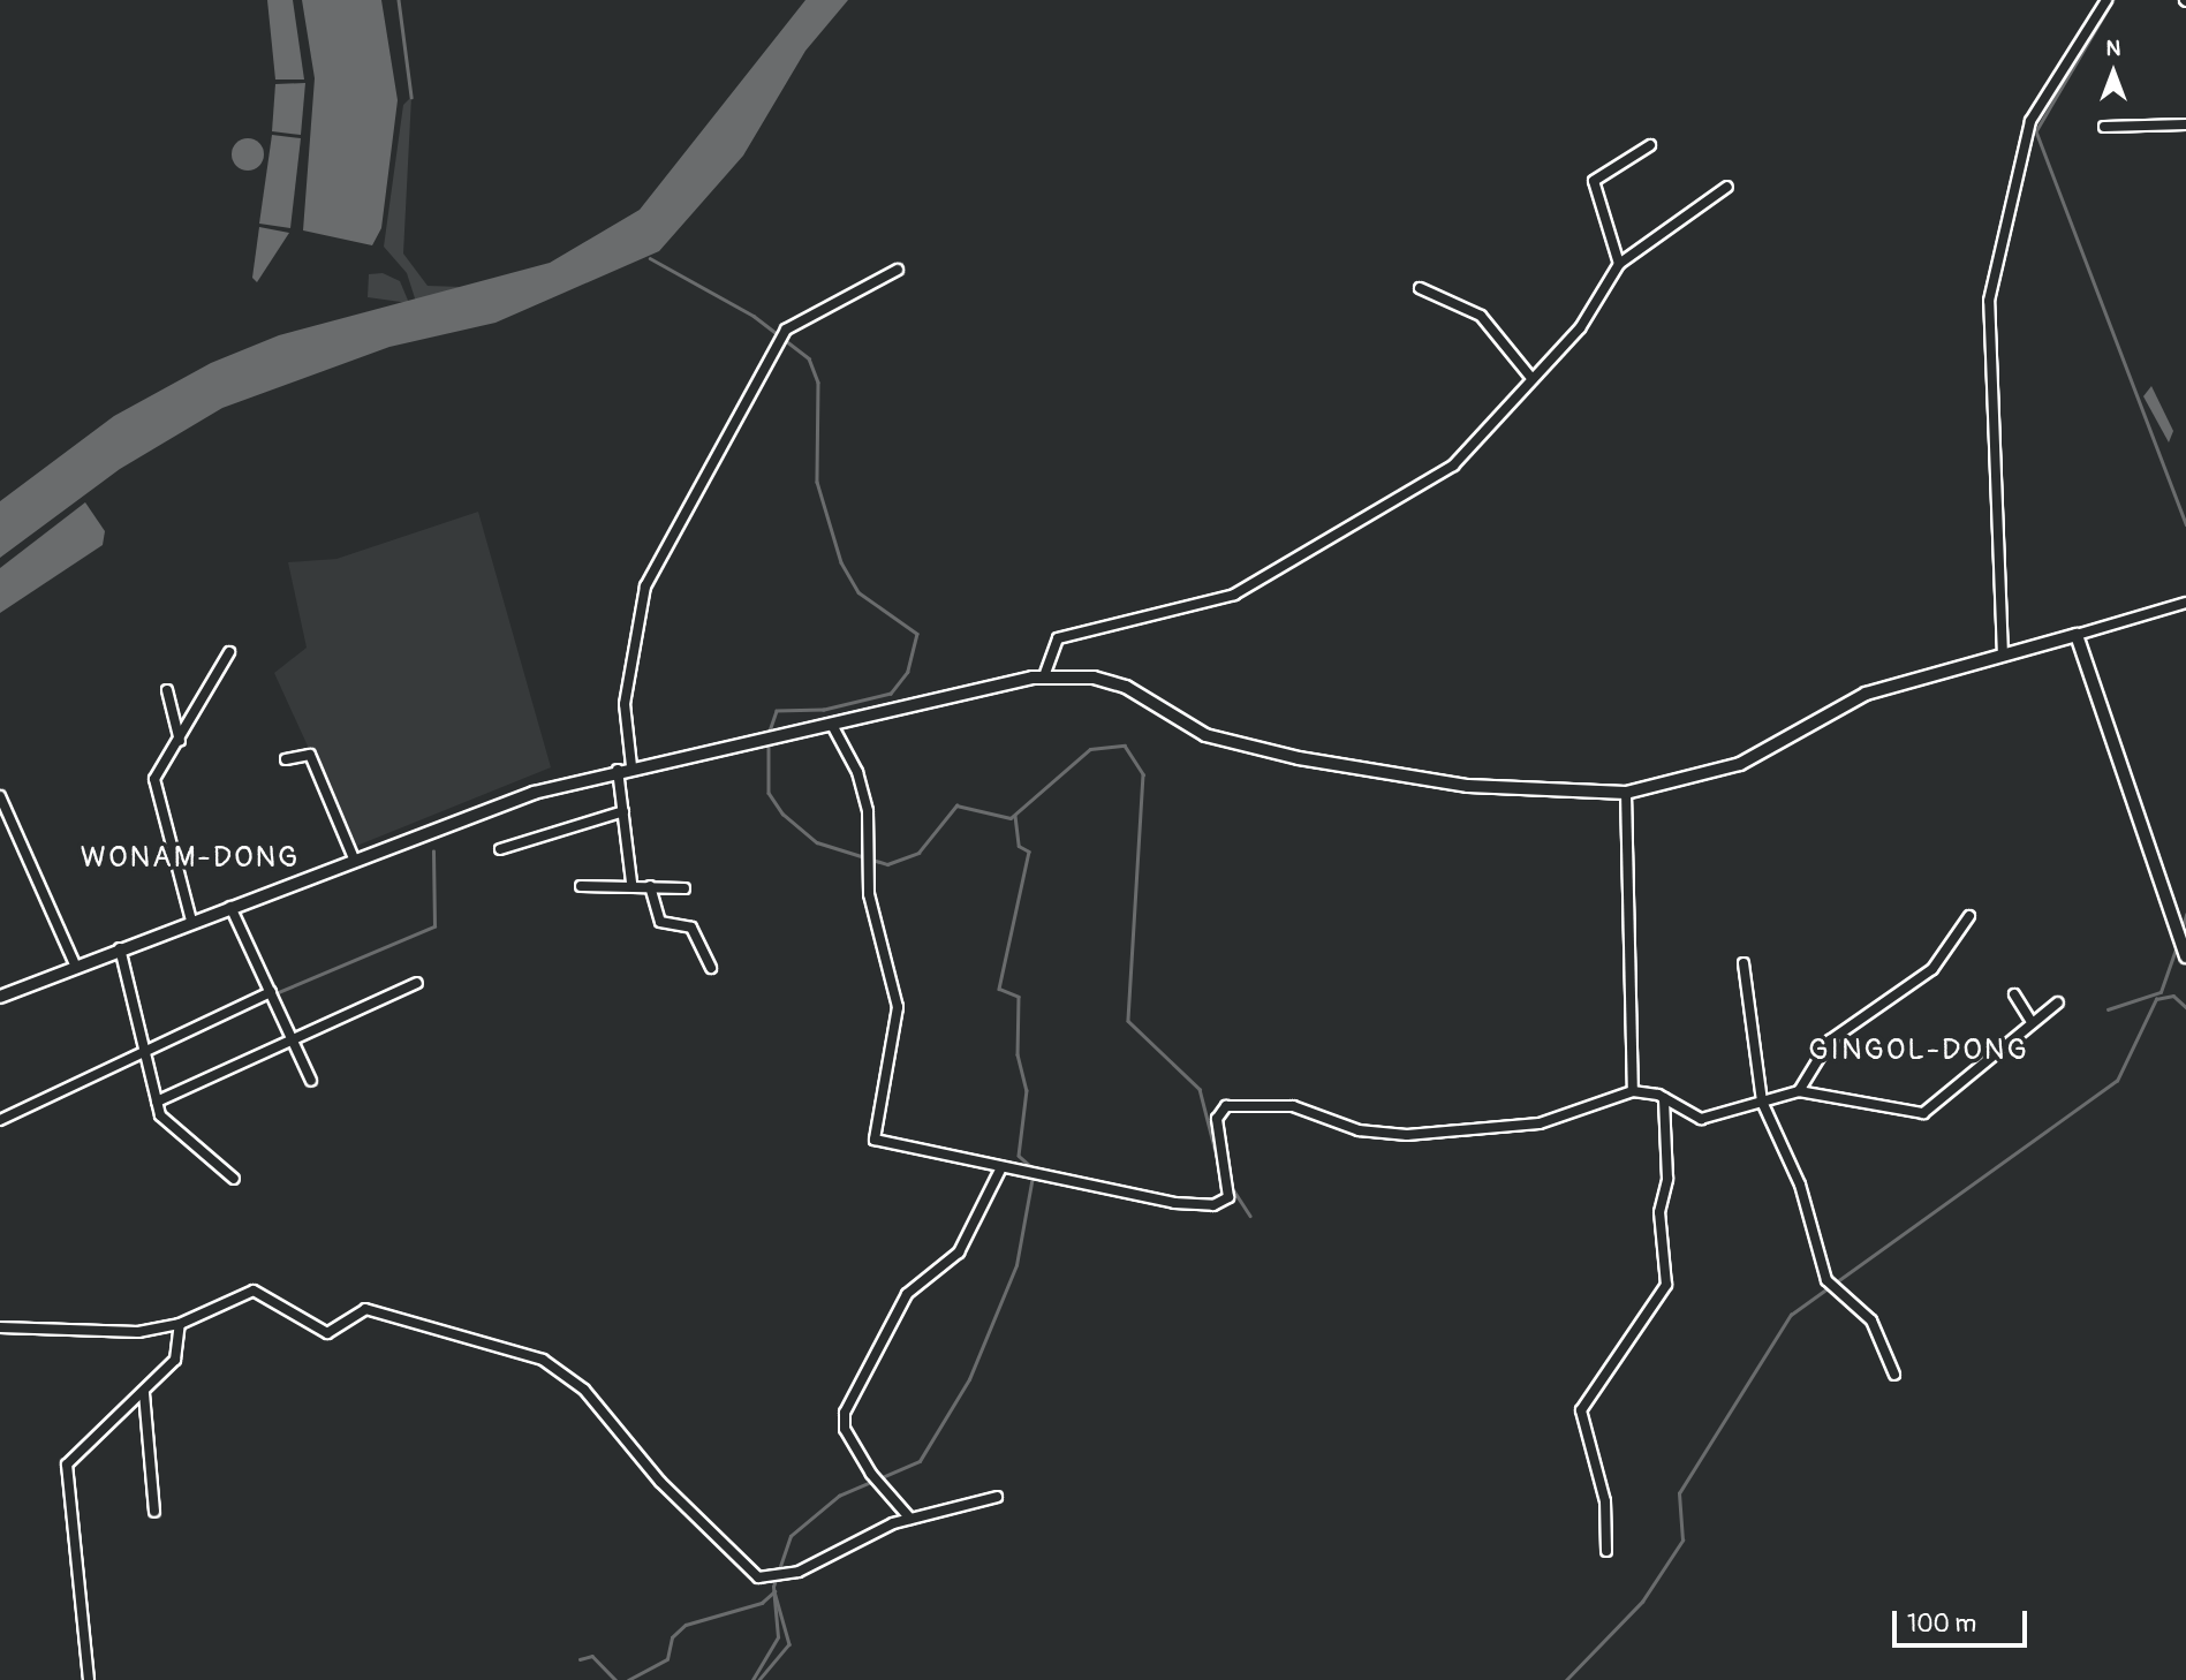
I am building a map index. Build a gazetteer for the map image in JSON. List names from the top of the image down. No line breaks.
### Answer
{"districts":["WONAM-DONG","GINGOL-DONG"],"scale_bar":"100 m","north":"top"}
